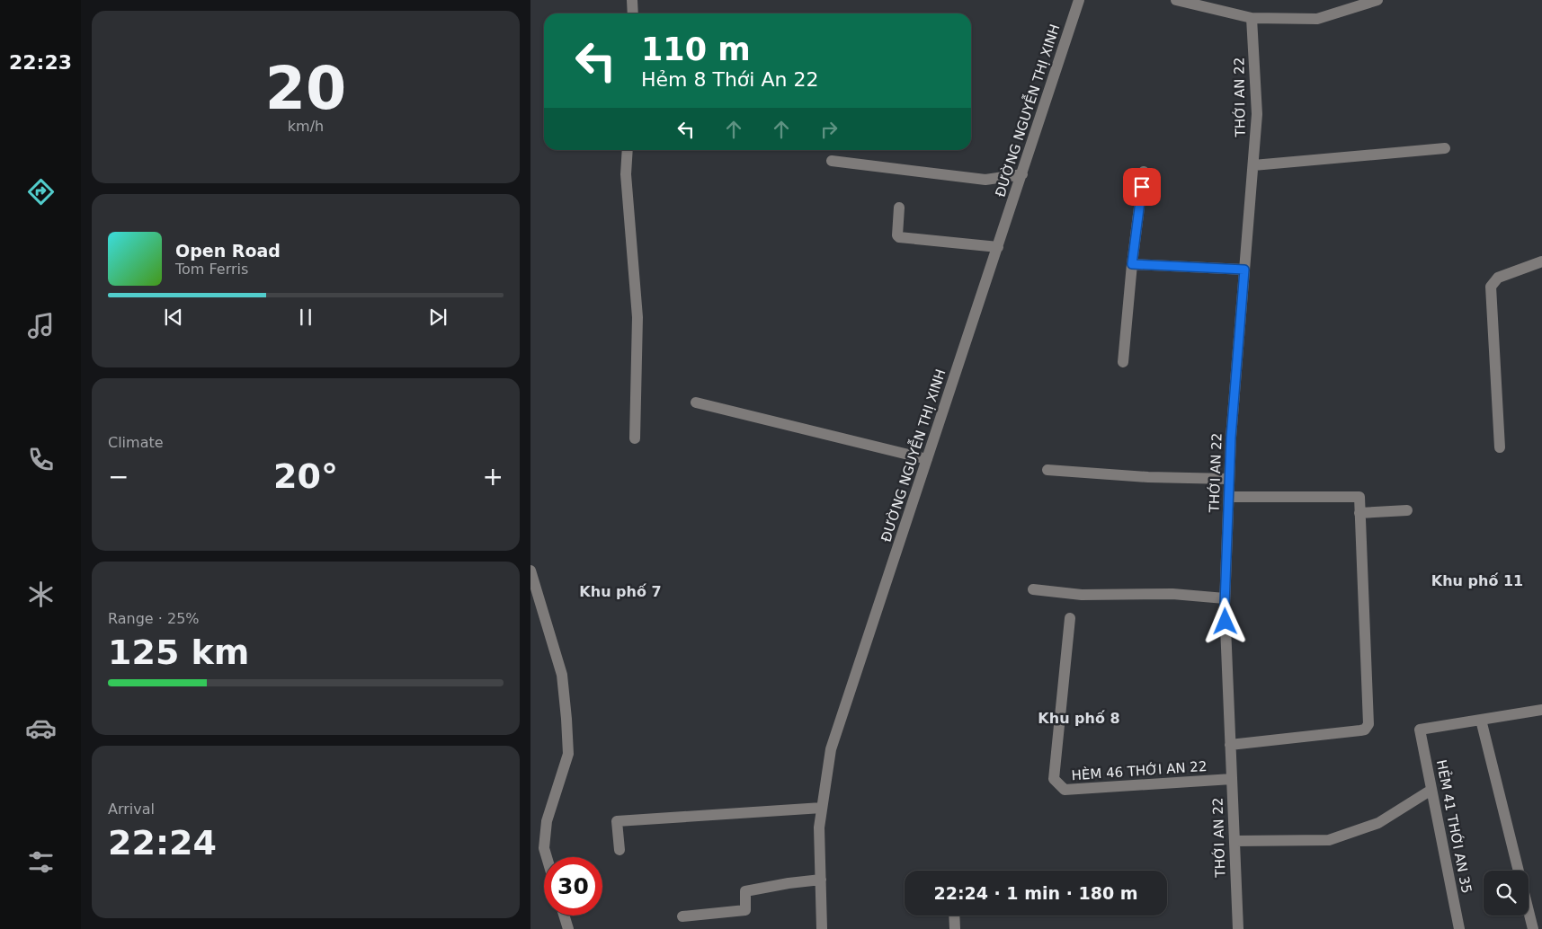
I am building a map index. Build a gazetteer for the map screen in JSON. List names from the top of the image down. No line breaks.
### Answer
{"streets":{"street":["THỚI AN 22","ĐƯỜNG NGUYỄN THỊ XINH","HÈM 46 THỚI AN 22","HẺM 41 THỚI AN 35"]},"crossings":[["THỚI AN 22","HÈM 46 THỚI AN 22"]],"districts":["Khu phố 11","Khu phố 7","Khu phố 8"],"page":{"tabs":"22:23","tile":[["20","km/h"],"Climate",["Range · 25%","125 km"],["Arrival","22:24"]],"turn":["110 m","Hẻm 8 Thới An 22"],"song":["Open Road","Tom Ferris"],"heat":["−","20°","+"],"limit":"30","trip":"22:24 · 1 min · 180 m"}}
